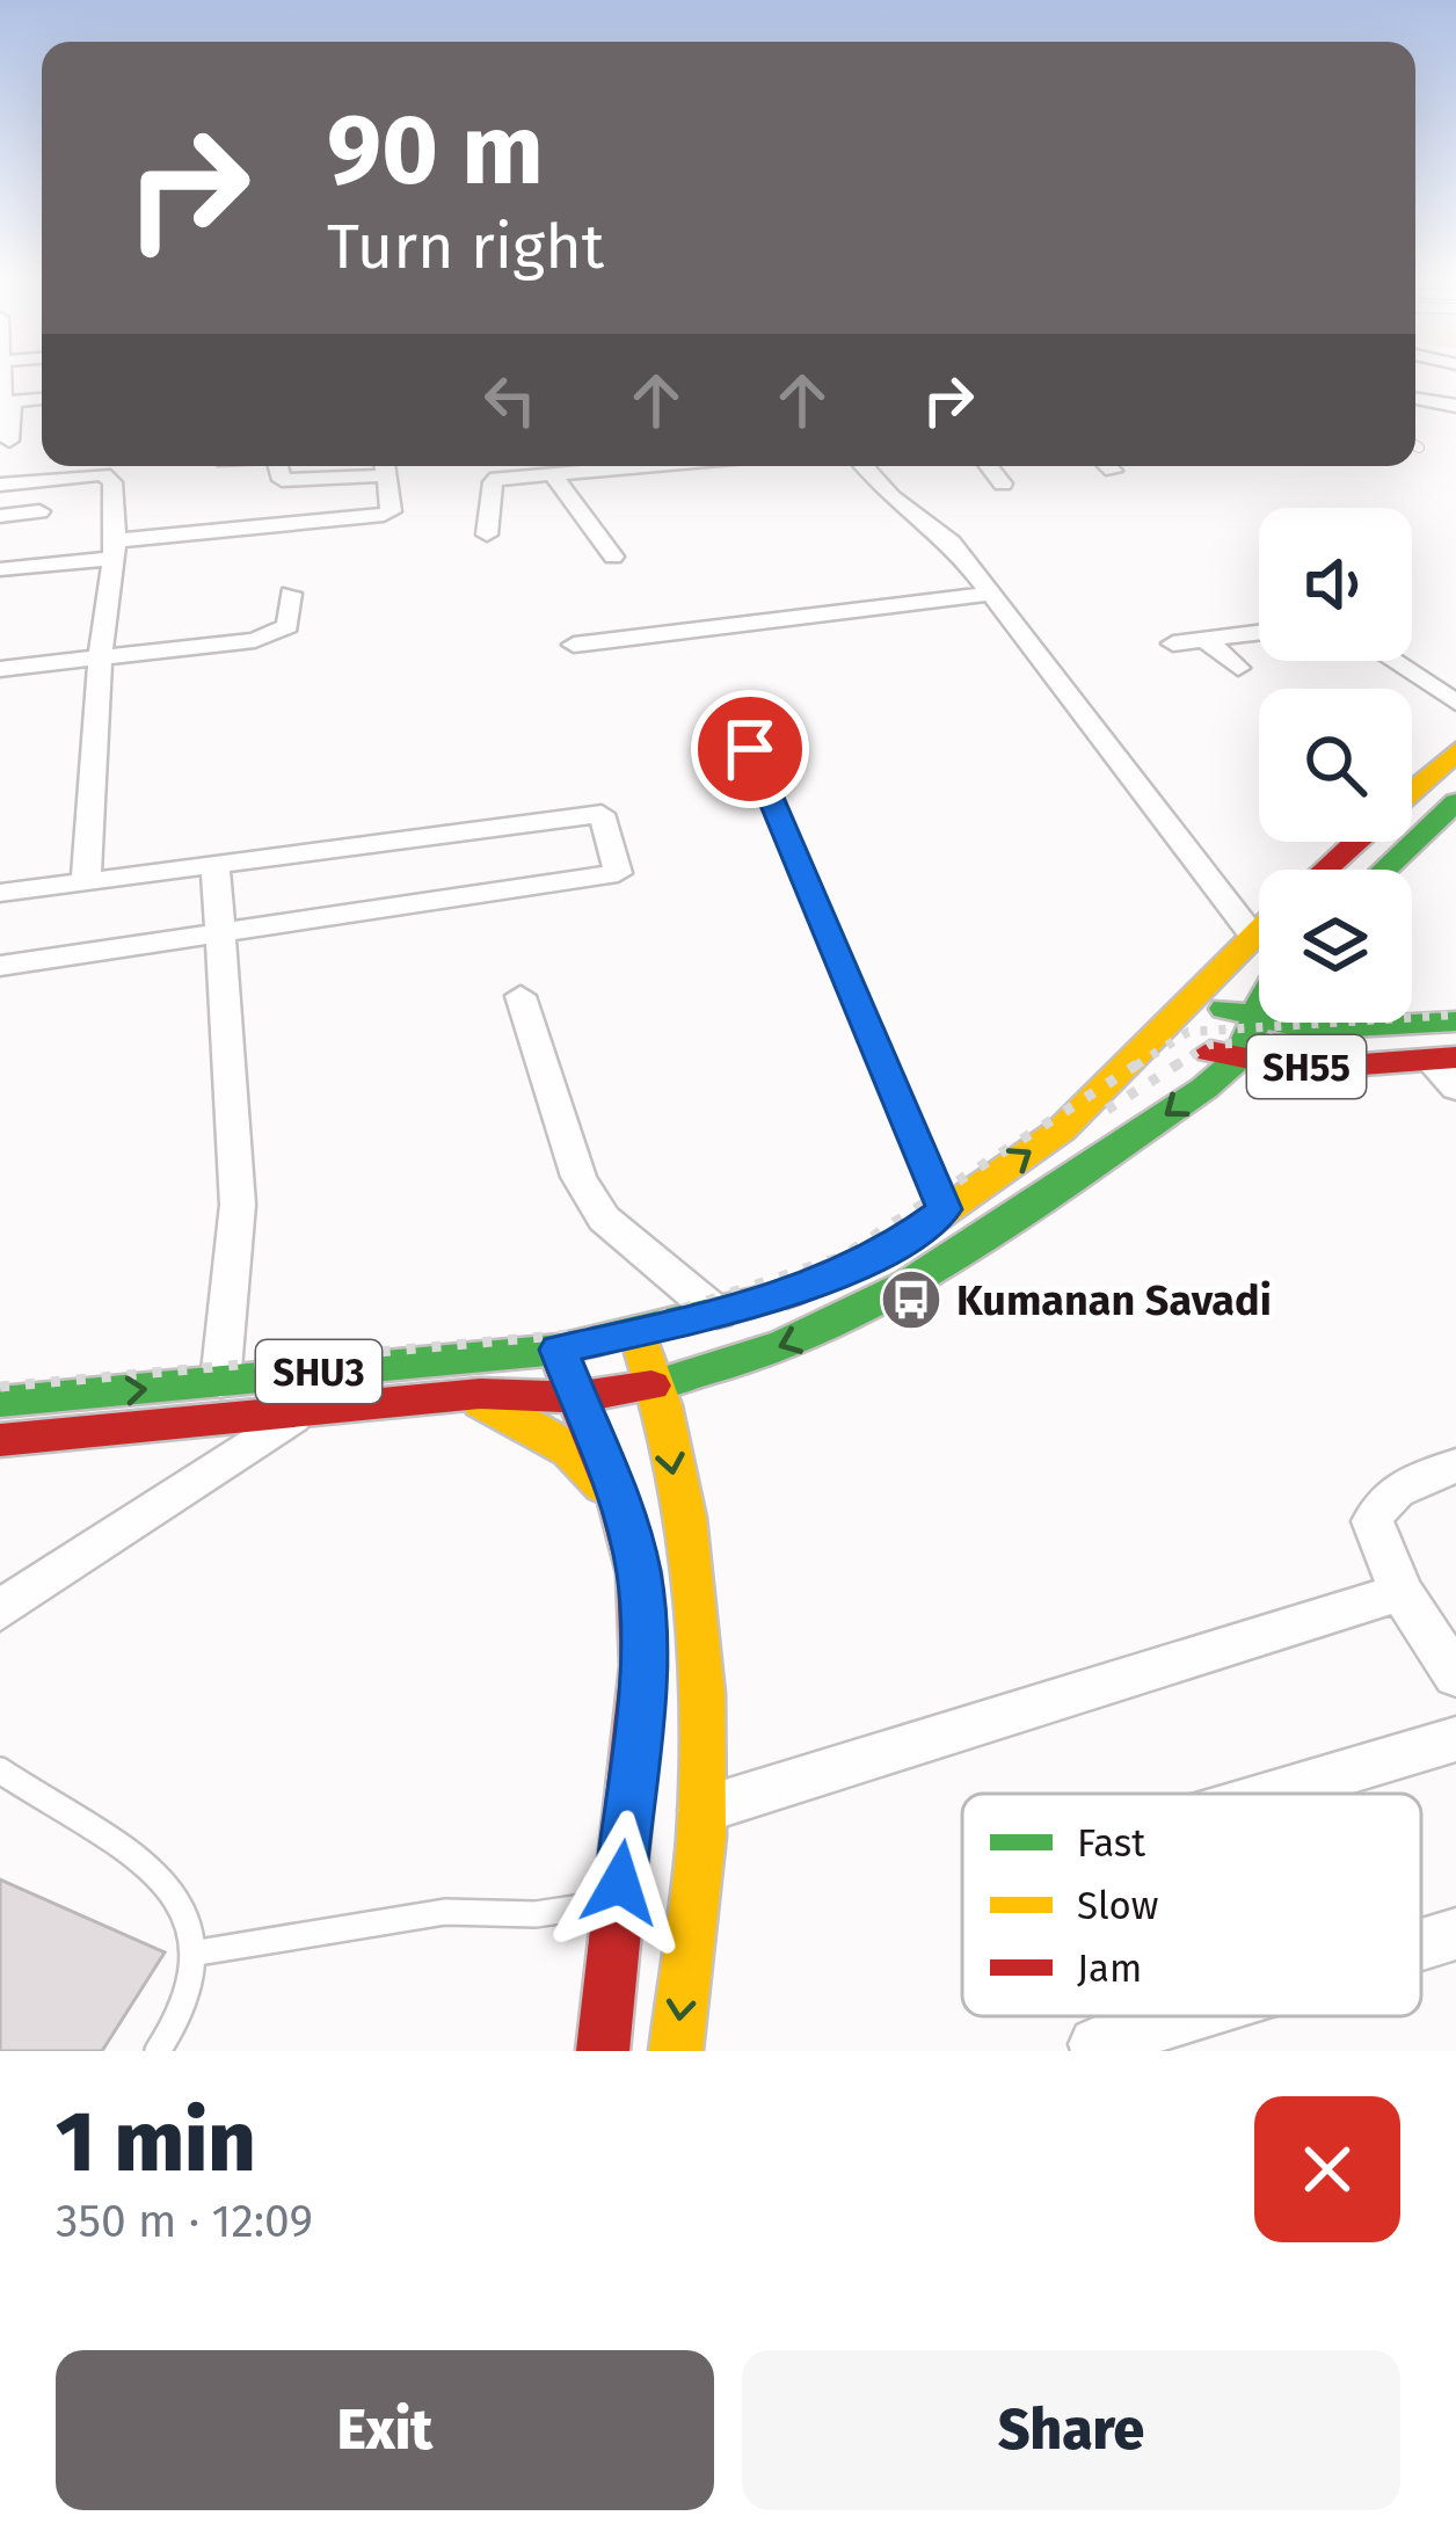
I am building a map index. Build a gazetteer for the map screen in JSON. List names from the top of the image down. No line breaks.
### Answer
{"streets":{"main road":["SH55","SHU3"]},"crossings":[["SH55","SHU3"]],"places":{"bus stop":["Kumanan Savadi"]},"legend":["Fast","Slow","Jam"],"page":{"turn":["90 m","Turn right"],"heading":["1 min","350 m · 12:09"],"buttons":["Exit","Share"]}}
